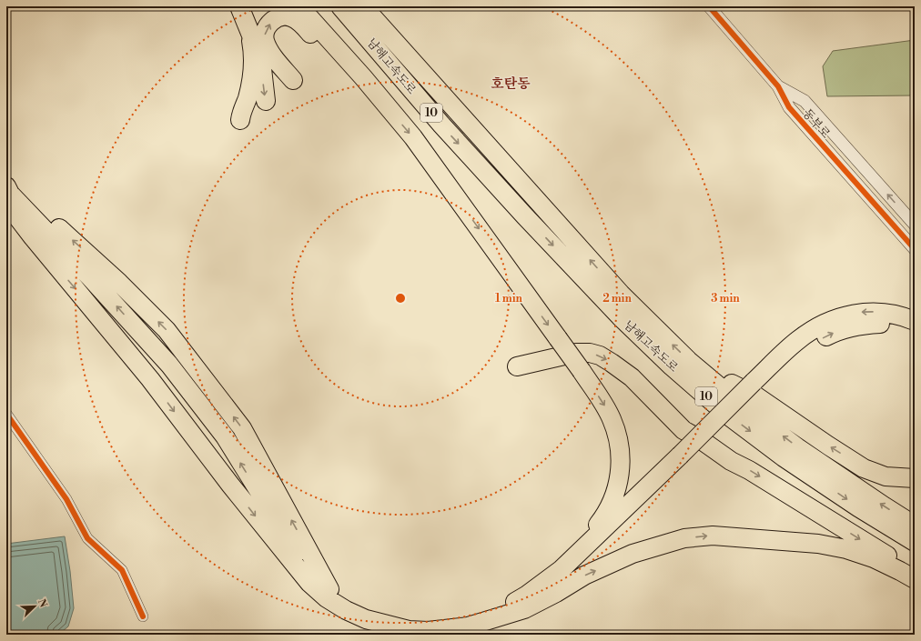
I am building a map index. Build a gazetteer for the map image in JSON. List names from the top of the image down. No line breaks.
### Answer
{"streets":{"highway":["남해고속도로","10"],"street":["동부로"]},"districts":["호탄동"],"north":"top right","rings":["1 min","2 min","3 min"]}
